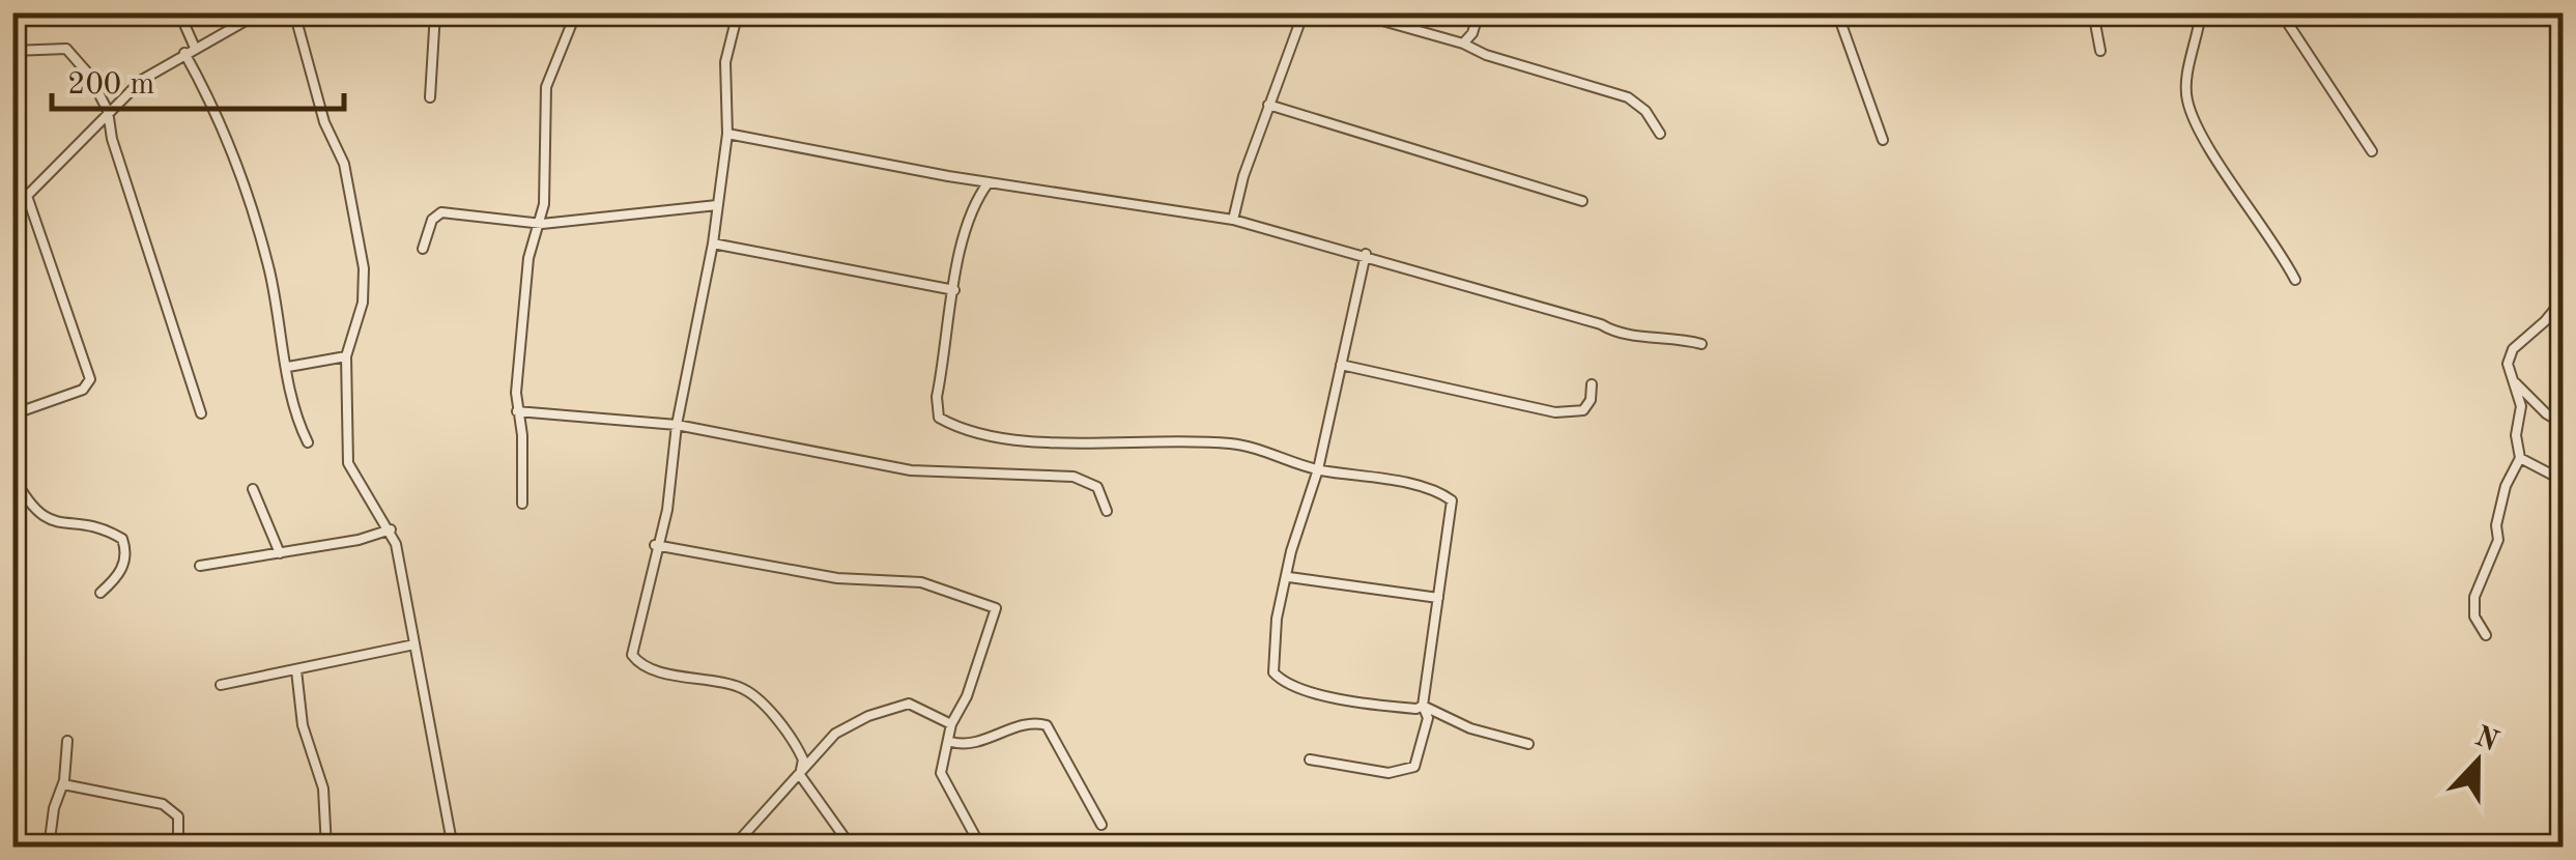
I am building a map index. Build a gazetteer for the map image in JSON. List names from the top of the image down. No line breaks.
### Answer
{"scale_bar":"200 m","north":"top"}
